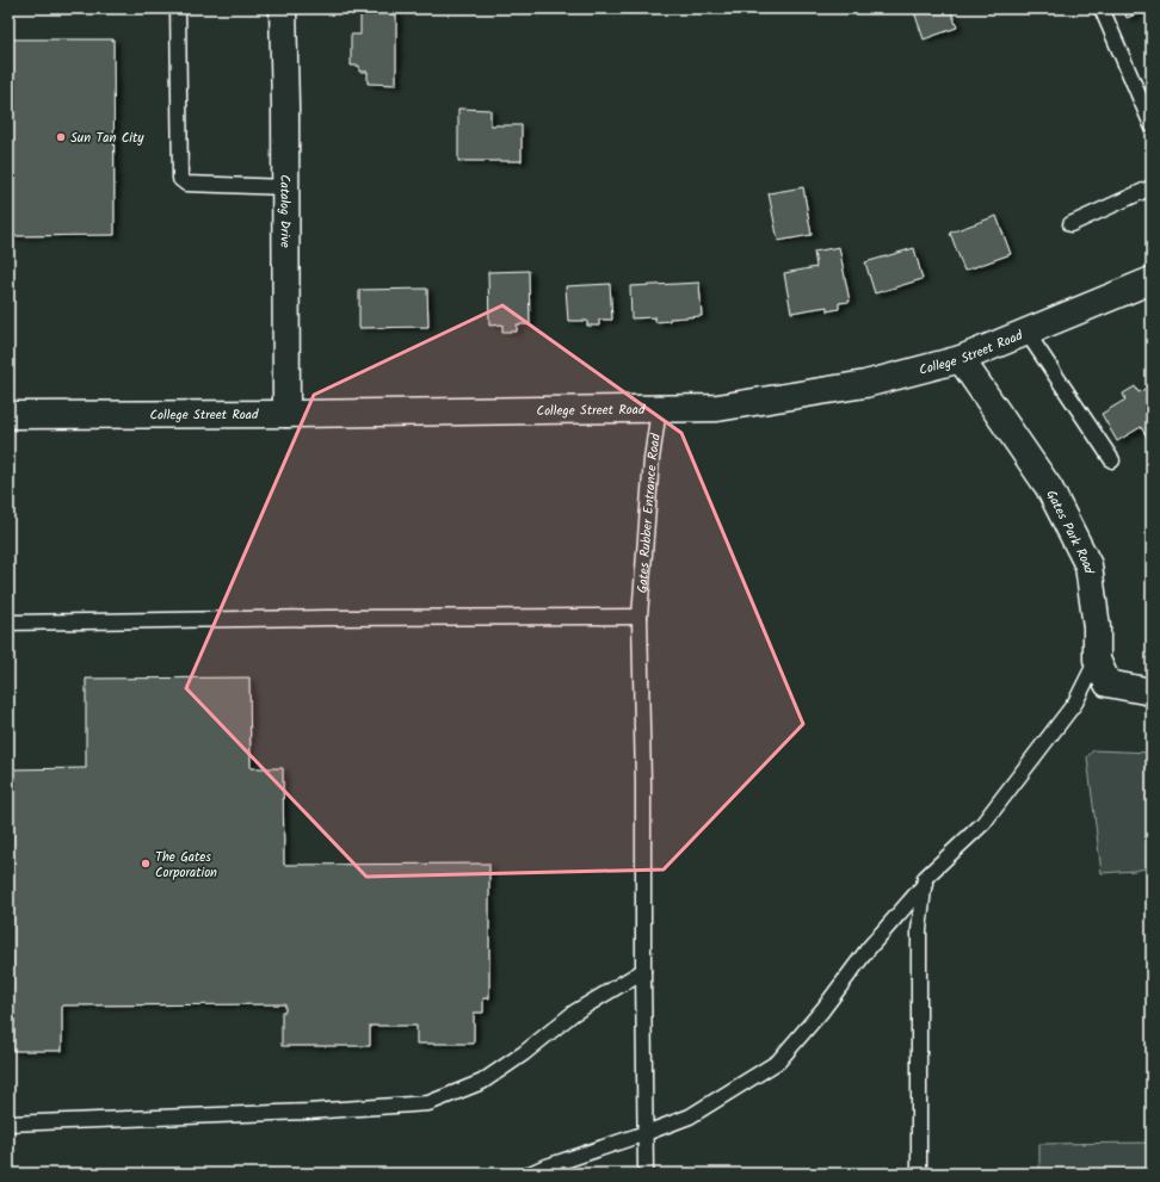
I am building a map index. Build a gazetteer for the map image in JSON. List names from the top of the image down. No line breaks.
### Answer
{"streets":{"street":["Catalog Drive","College Street Road","Gates Park Road"],"lane":["Gates Rubber Entrance Road"]},"crossings":[["Catalog Drive","College Street Road"],["College Street Road","Gates Rubber Entrance Road"],["College Street Road","Gates Park Road"]],"places":["Sun Tan City","The Gates Corporation"]}
